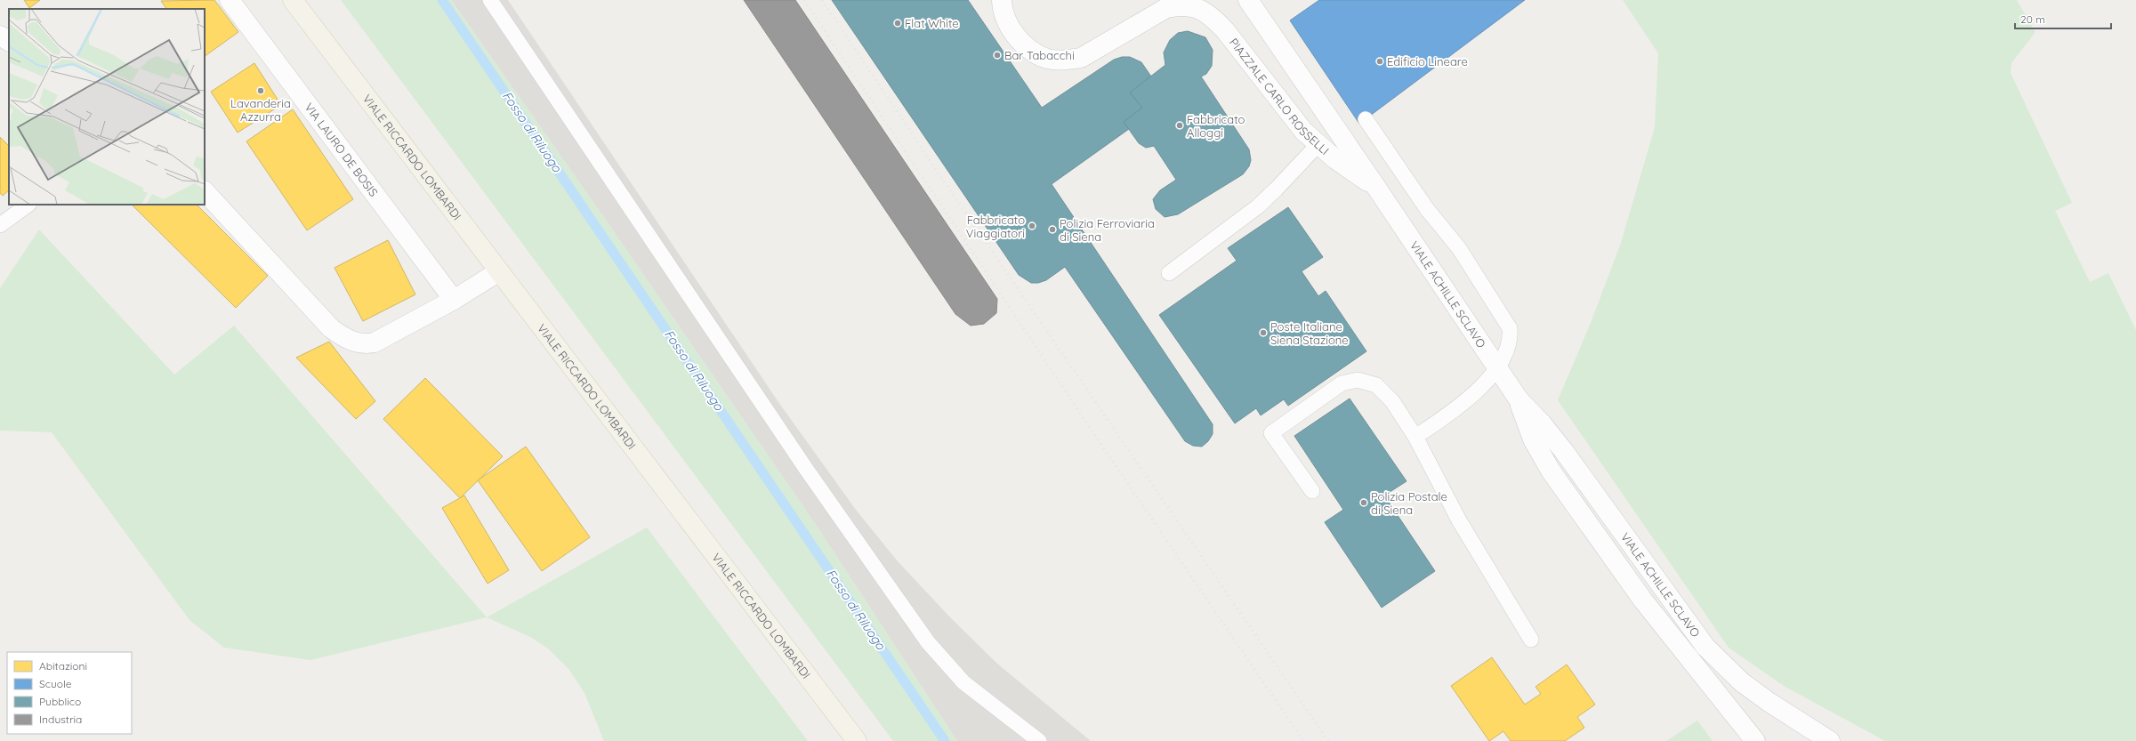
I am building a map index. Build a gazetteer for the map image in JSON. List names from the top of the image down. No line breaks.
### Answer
{"streets":{"main road":["PIAZZALE CARLO ROSSELLI","VIA LAURO DE BOSIS","VIALE RICCARDO LOMBARDI","VIALE ACHILLE SCLAVO"]},"crossings":[["PIAZZALE CARLO ROSSELLI","VIALE ACHILLE SCLAVO"]],"water":["Fosso di Riluogo"],"places":["Flat White","Bar Tabacchi","Edificio Lineare","Lavanderia Azzurra","Fabbricato Alloggi","Fabbricato Viaggiatori","Polizia Ferroviaria di Siena","Poste Italiane Siena Stazione","Polizia Postale di Siena"],"legend":["Abitazioni","Scuole","Pubblico","Industria"],"scale_bar":"20 m"}
